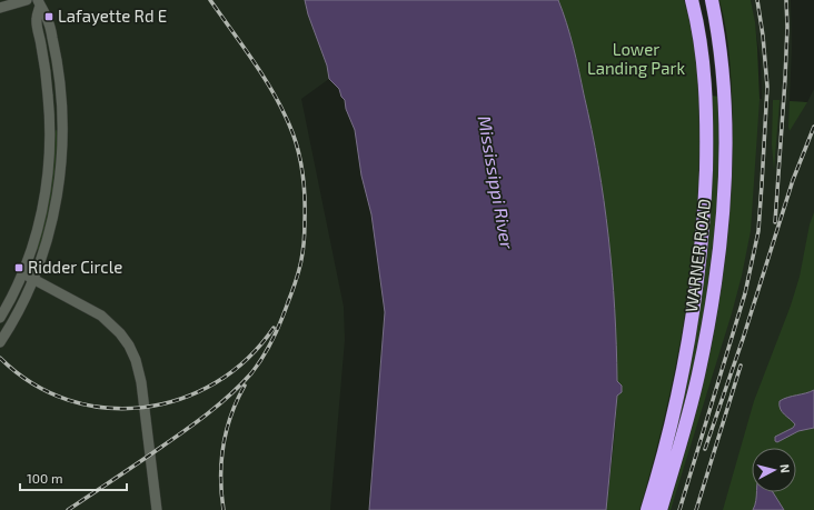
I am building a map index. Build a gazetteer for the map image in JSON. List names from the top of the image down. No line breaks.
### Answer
{"streets":{"highway":["WARNER ROAD"]},"water":["Mississippi River"],"parks":["Lower Landing Park"],"places":{"transit":["Lafayette Rd E","Ridder Circle"]},"scale_bar":"100 m","north":"right"}
